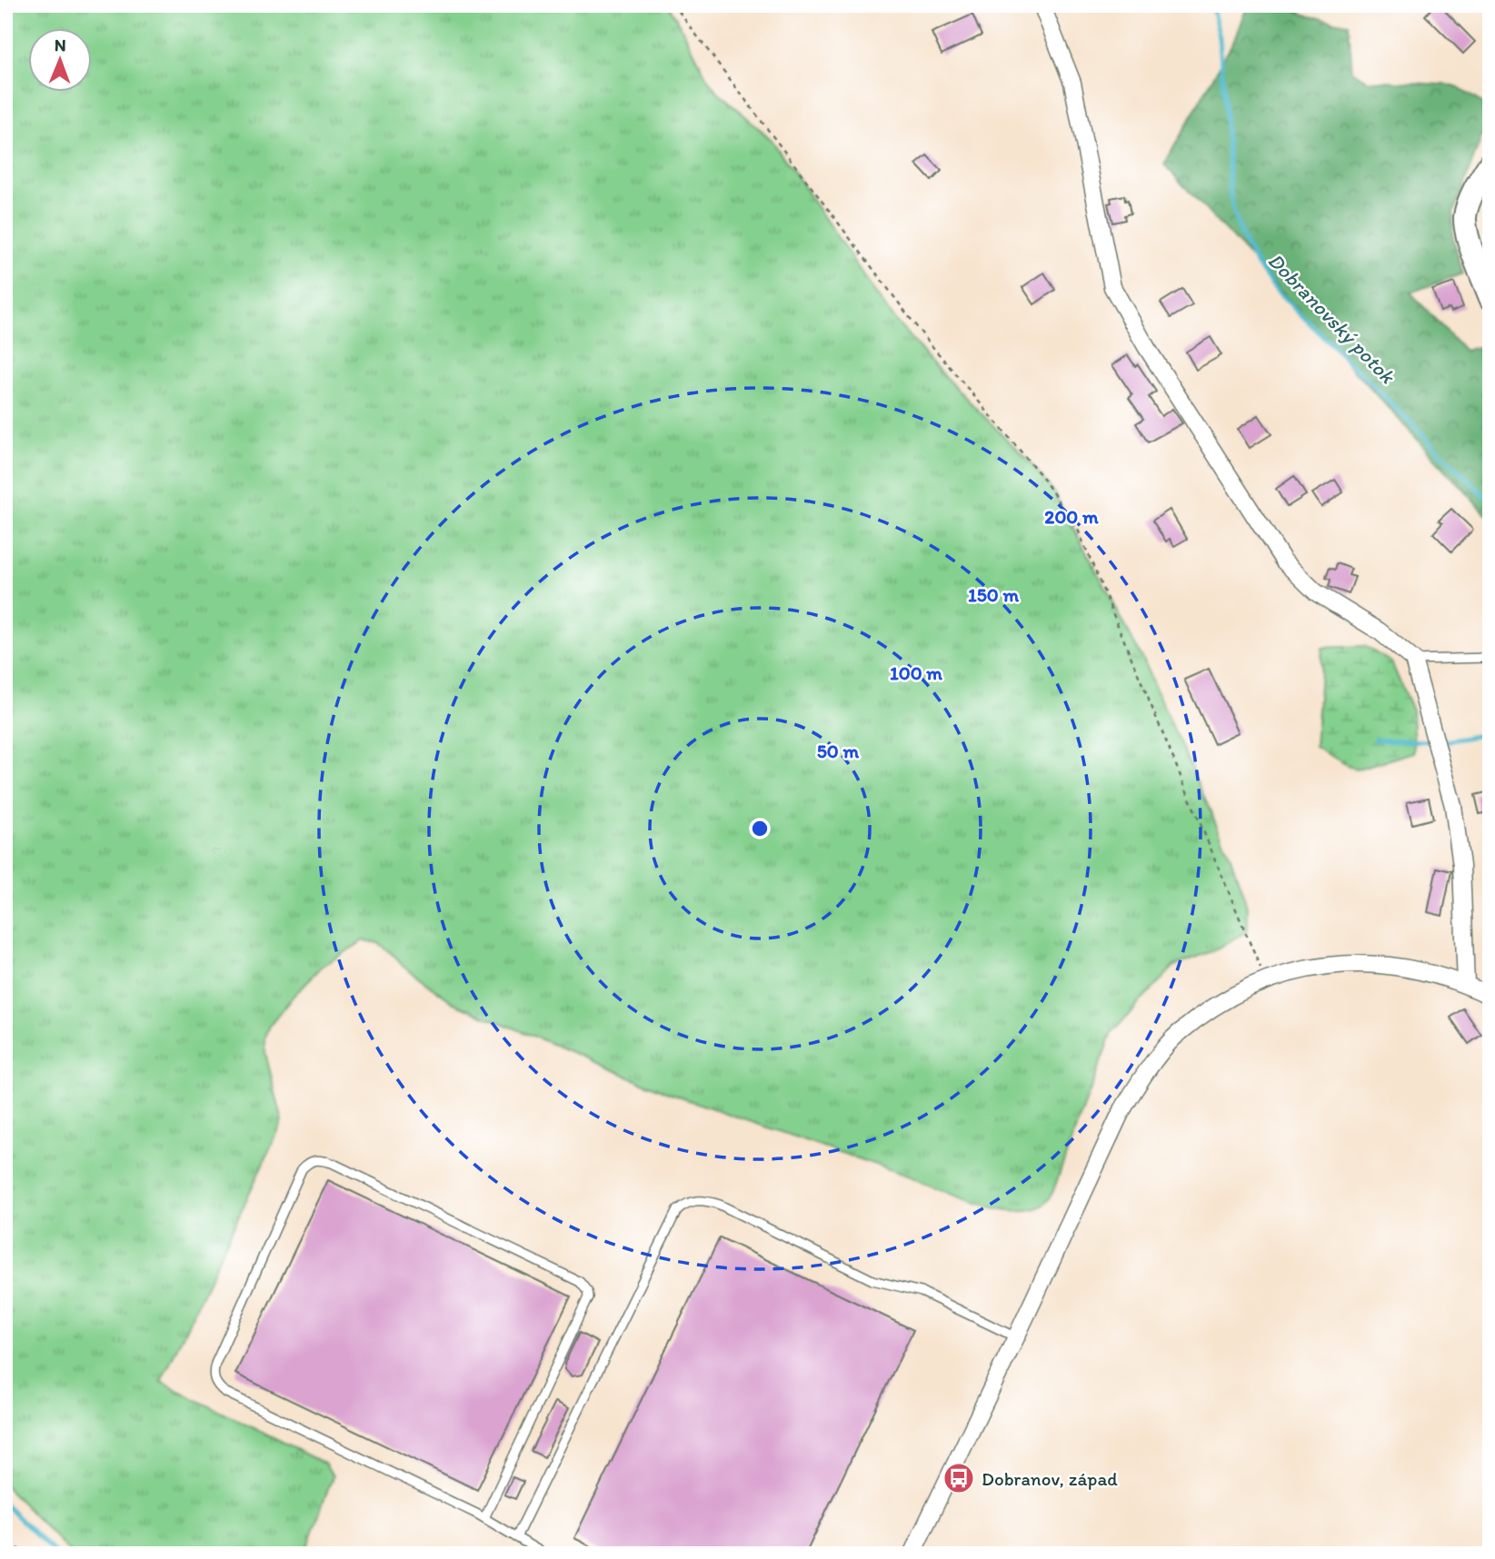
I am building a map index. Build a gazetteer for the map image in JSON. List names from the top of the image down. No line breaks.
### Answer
{"water":["Dobranovský potok"],"places":{"bus stop":["Dobranov, západ"]},"north":"top","rings":["200 m","150 m","100 m","50 m"]}
